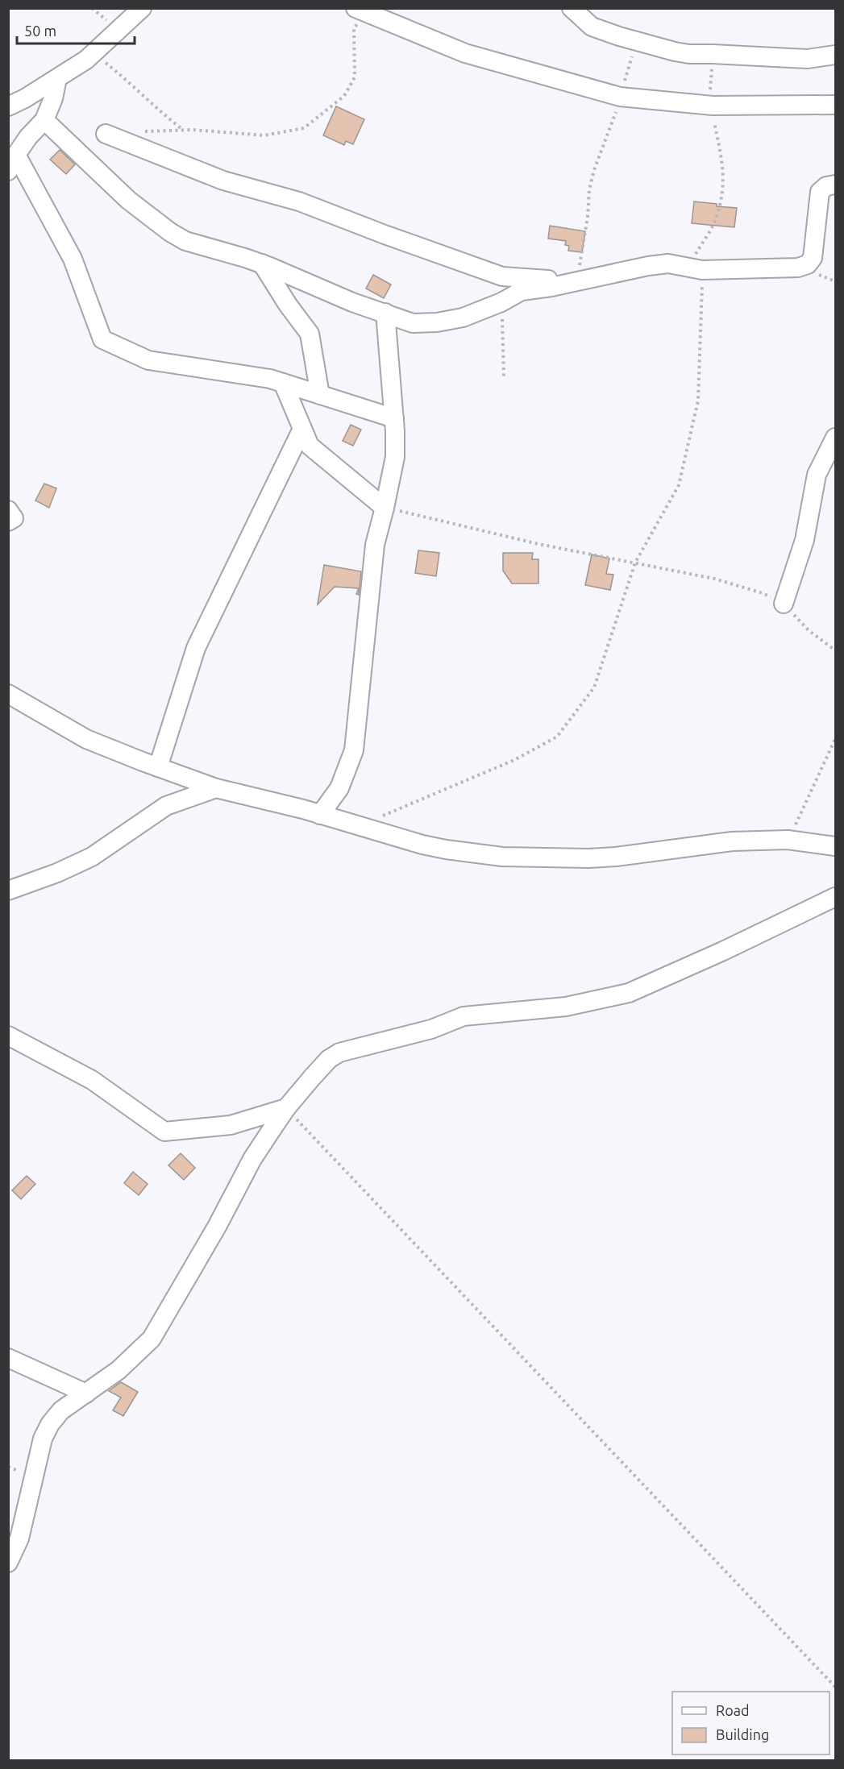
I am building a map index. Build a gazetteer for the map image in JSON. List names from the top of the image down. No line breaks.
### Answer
{"legend":["Road","Building"],"scale_bar":"50 m"}
